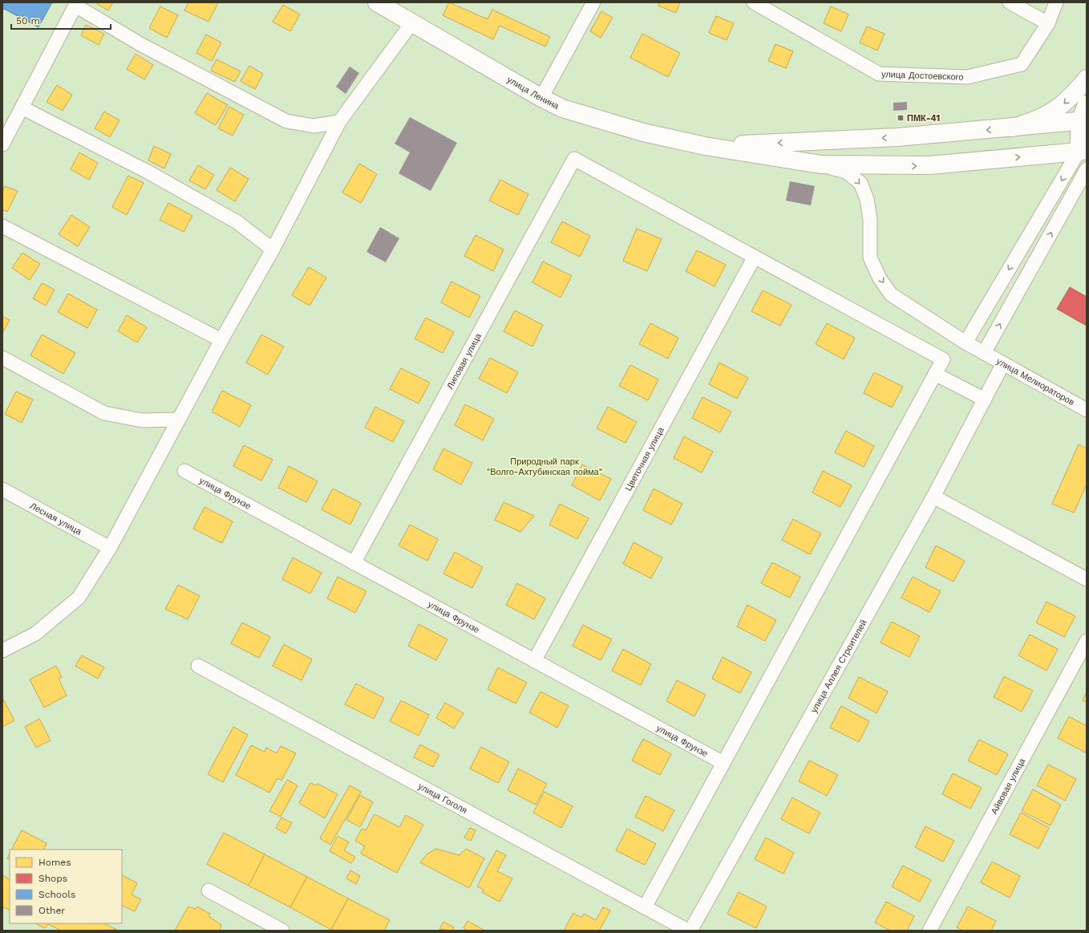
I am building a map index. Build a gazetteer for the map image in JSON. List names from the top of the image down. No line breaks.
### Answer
{"streets":{"street":["улица Достоевского","улица Ленина","Липовая улица","улица Мелиораторов","Цветочная улица","улица Фрунзе","Лесная улица","улица Аллея Строителей","Айвовая улица","улица Гоголя"]},"crossings":[["Липовая улица","Цветочная улица"],["Липовая улица","улица Фрунзе"],["улица Мелиораторов","улица Аллея Строителей"],["Цветочная улица","улица Фрунзе"],["улица Аллея Строителей","улица Гоголя"]],"one_way":["улица Мелиораторов"],"parks":["Природный парк \"Волго-Ахтубинская пойма\""],"places":{"transit":["ПМК-41"]},"legend":["Homes","Shops","Schools","Other"],"scale_bar":"50 m"}
